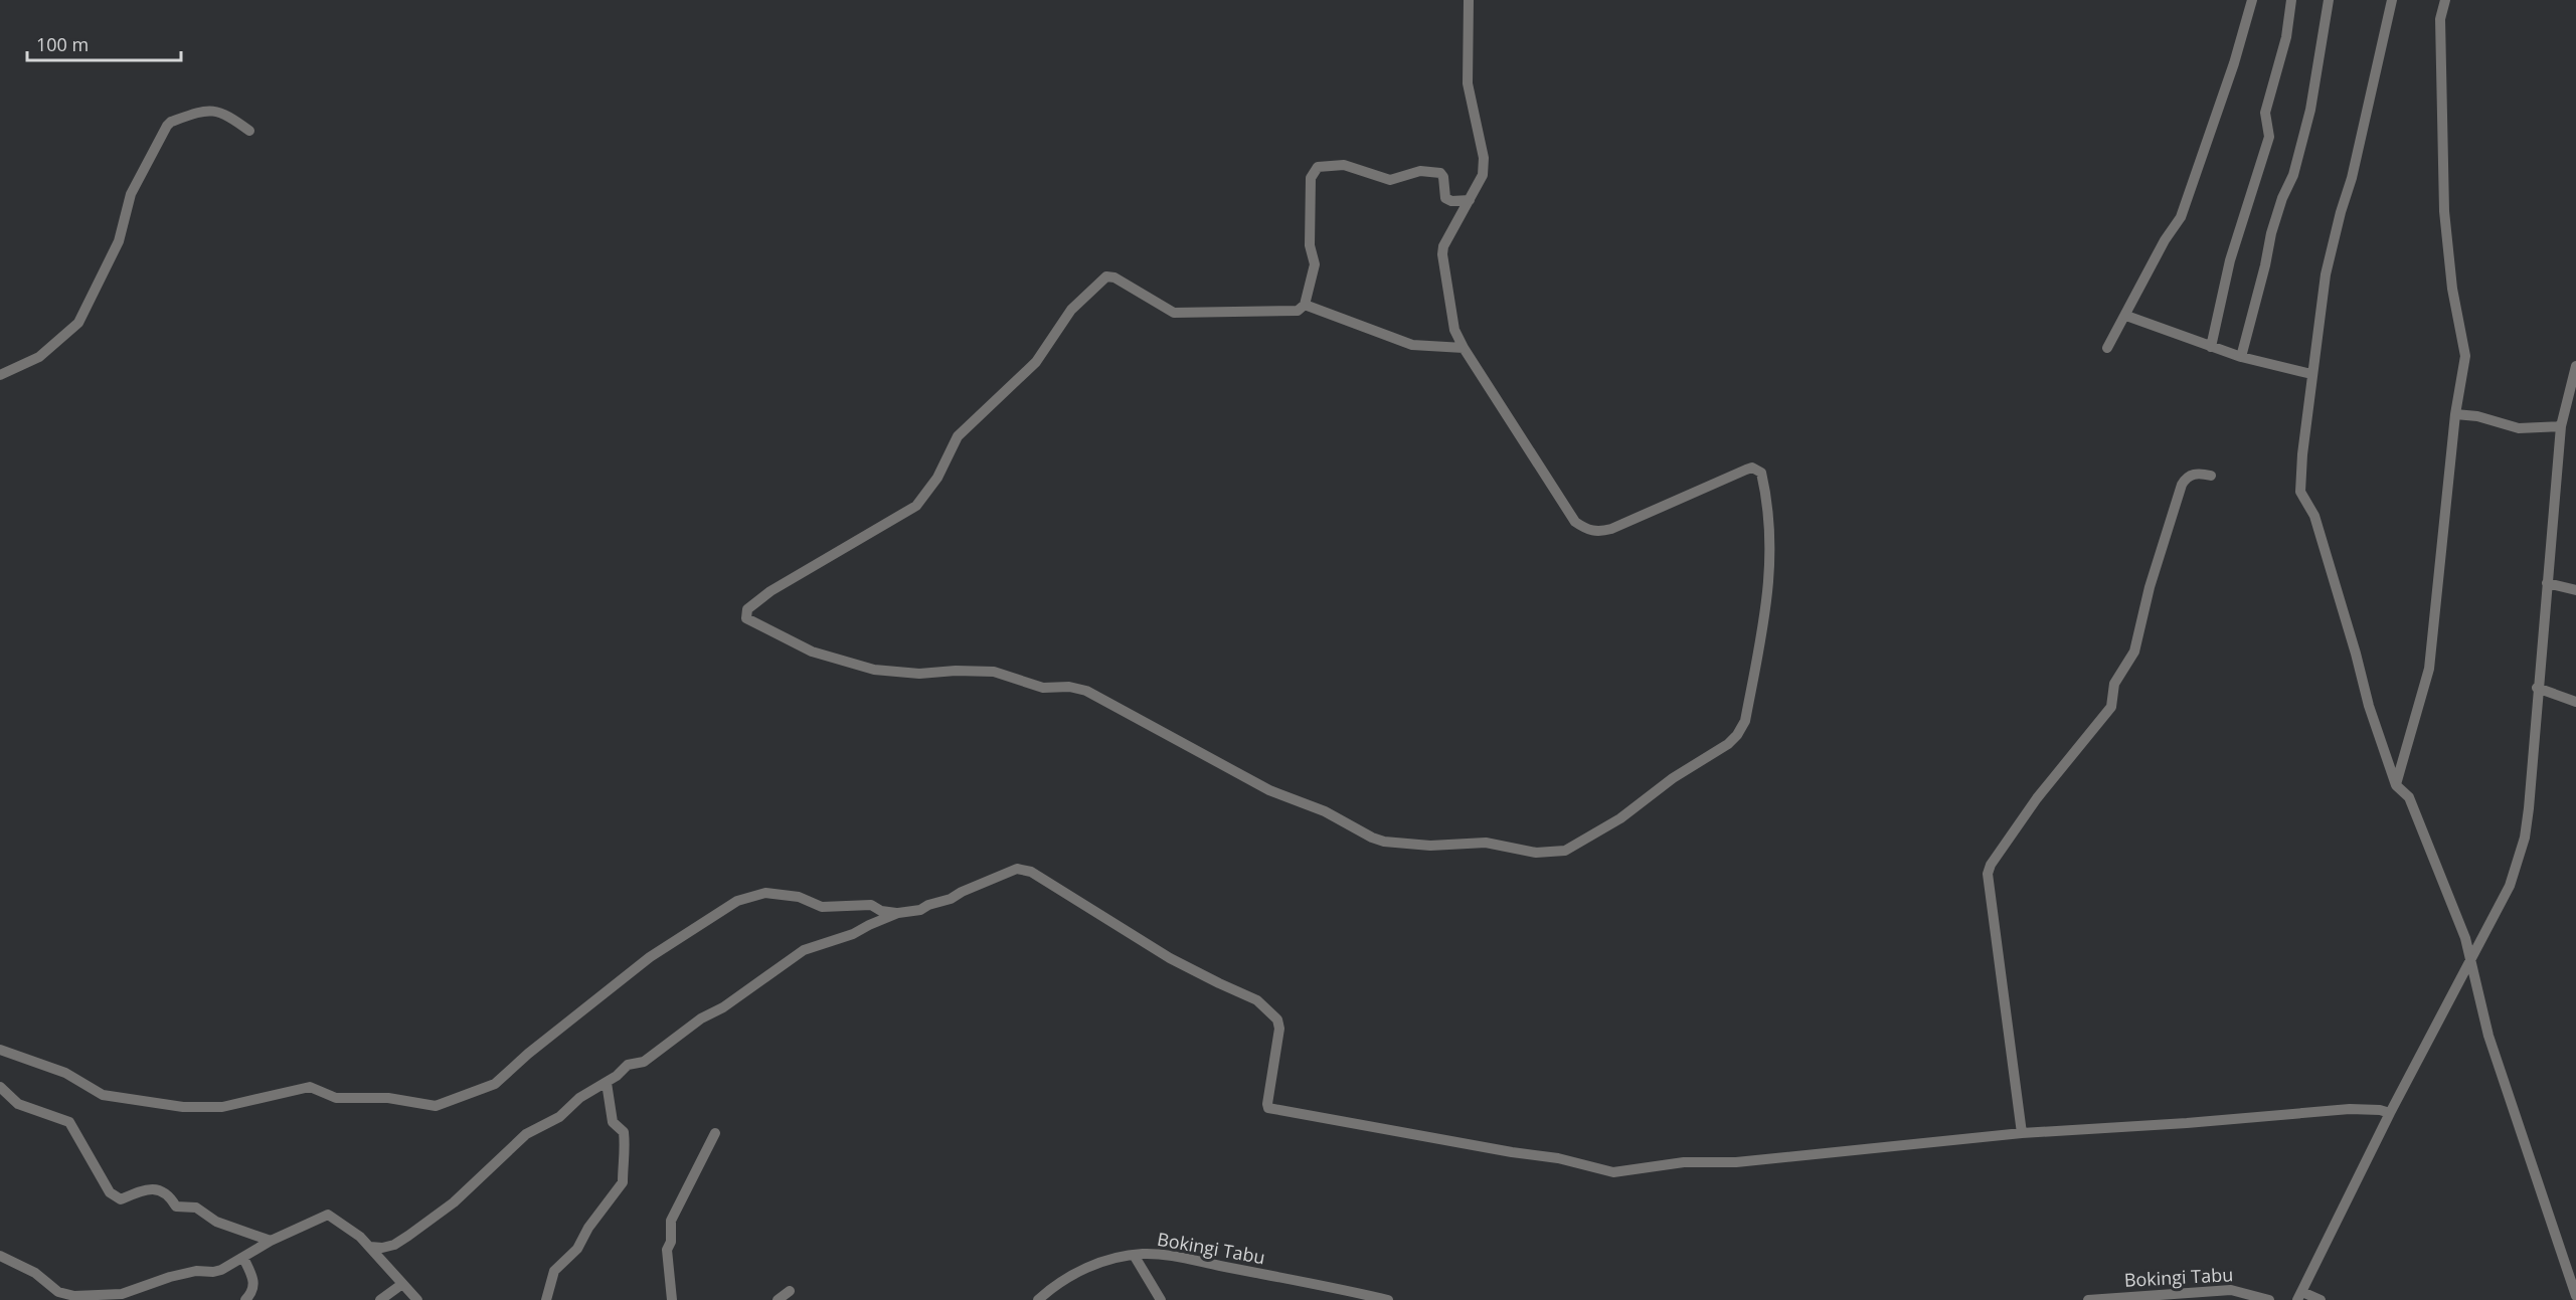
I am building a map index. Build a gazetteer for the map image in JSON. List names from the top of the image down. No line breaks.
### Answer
{"streets":{"street":["Bokingi Tabu"]},"scale_bar":"100 m"}
